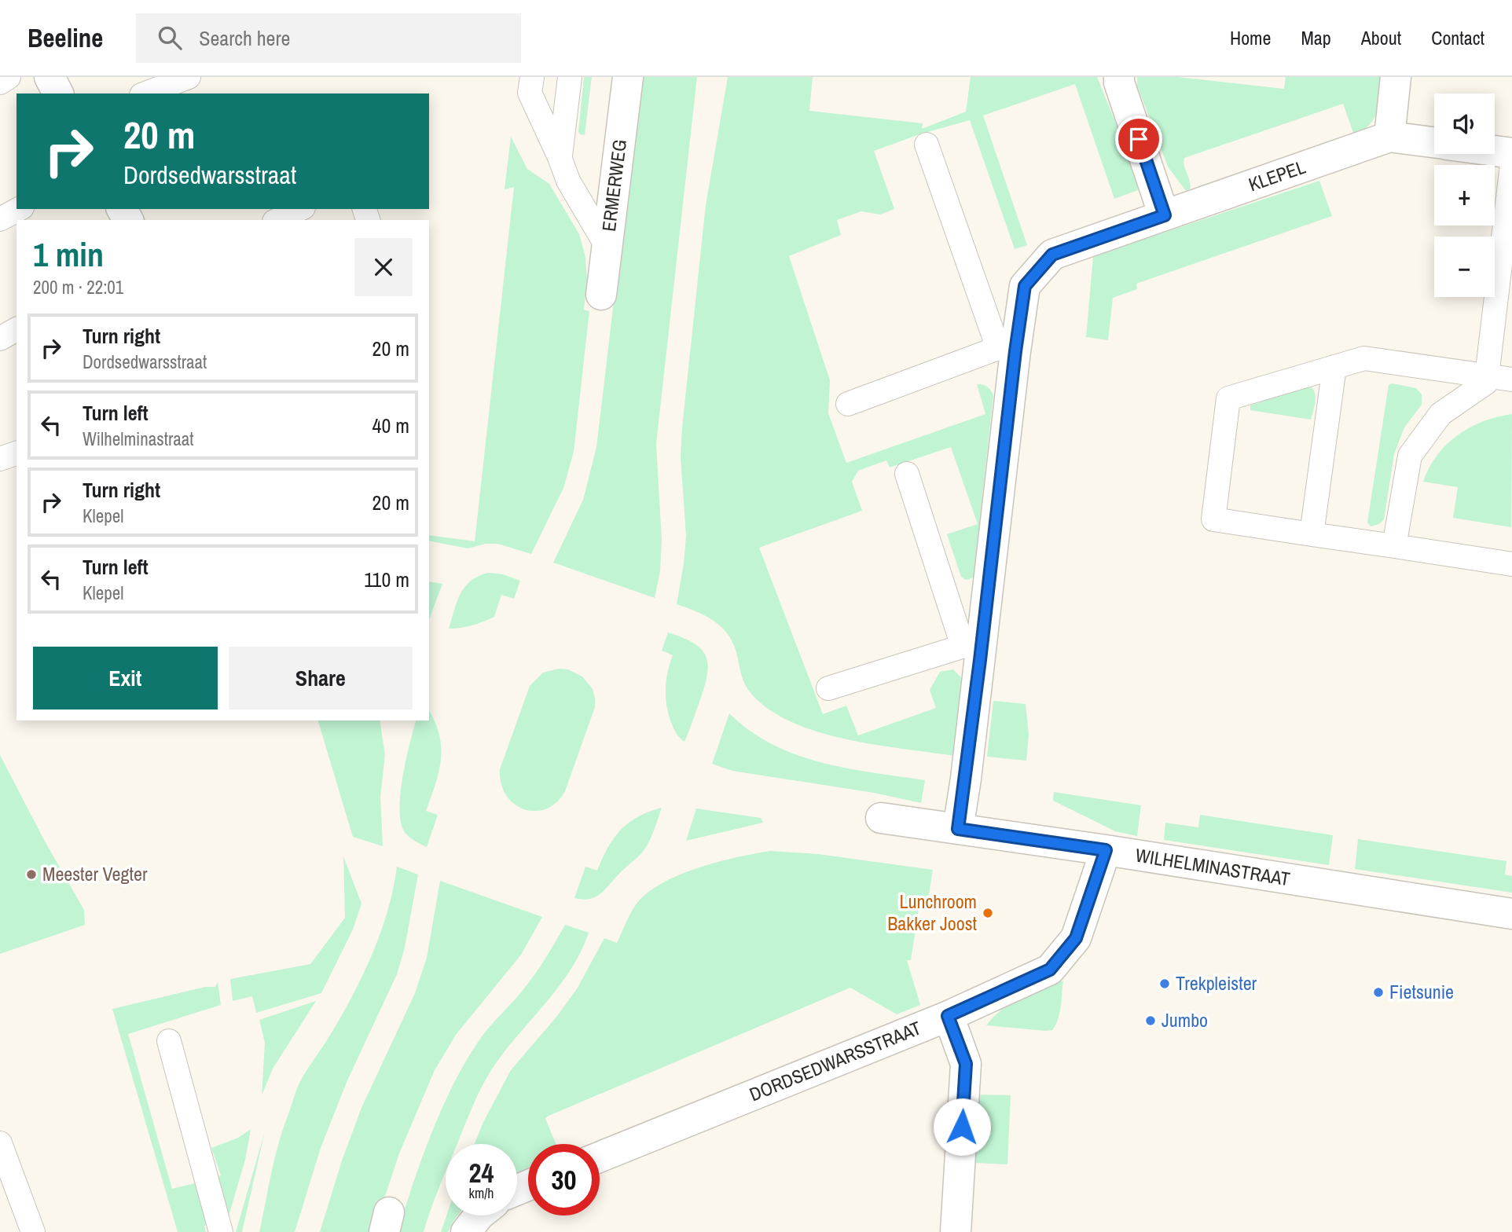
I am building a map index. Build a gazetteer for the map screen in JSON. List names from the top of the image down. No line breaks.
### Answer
{"streets":{"street":["KLEPEL","ERMERWEG","WILHELMINASTRAAT","DORDSEDWARSSTRAAT"]},"crossings":[["KLEPEL","WILHELMINASTRAAT"],["WILHELMINASTRAAT","DORDSEDWARSSTRAAT"]],"places":["Meester Vegter","Lunchroom Bakker Joost","Trekpleister","Fietsunie","Jumbo"],"page":{"header":"Beeline","search":"Search here","nav":["Home","Map","About","Contact"],"map_buttons":["+","−"],"turn":["20 m","Dordsedwarsstraat"],"heading":["1 min","200 m · 22:01"],"list":[{"name":"Turn right","note":"Dordsedwarsstraat","value":"20 m"},{"name":"Turn left","note":"Wilhelminastraat","value":"40 m"},{"name":"Turn right","note":"Klepel","value":"20 m"},{"name":"Turn left","note":"Klepel","value":"110 m"}],"buttons":["Exit","Share"],"speed":"24 km/h","limit":"30"}}
